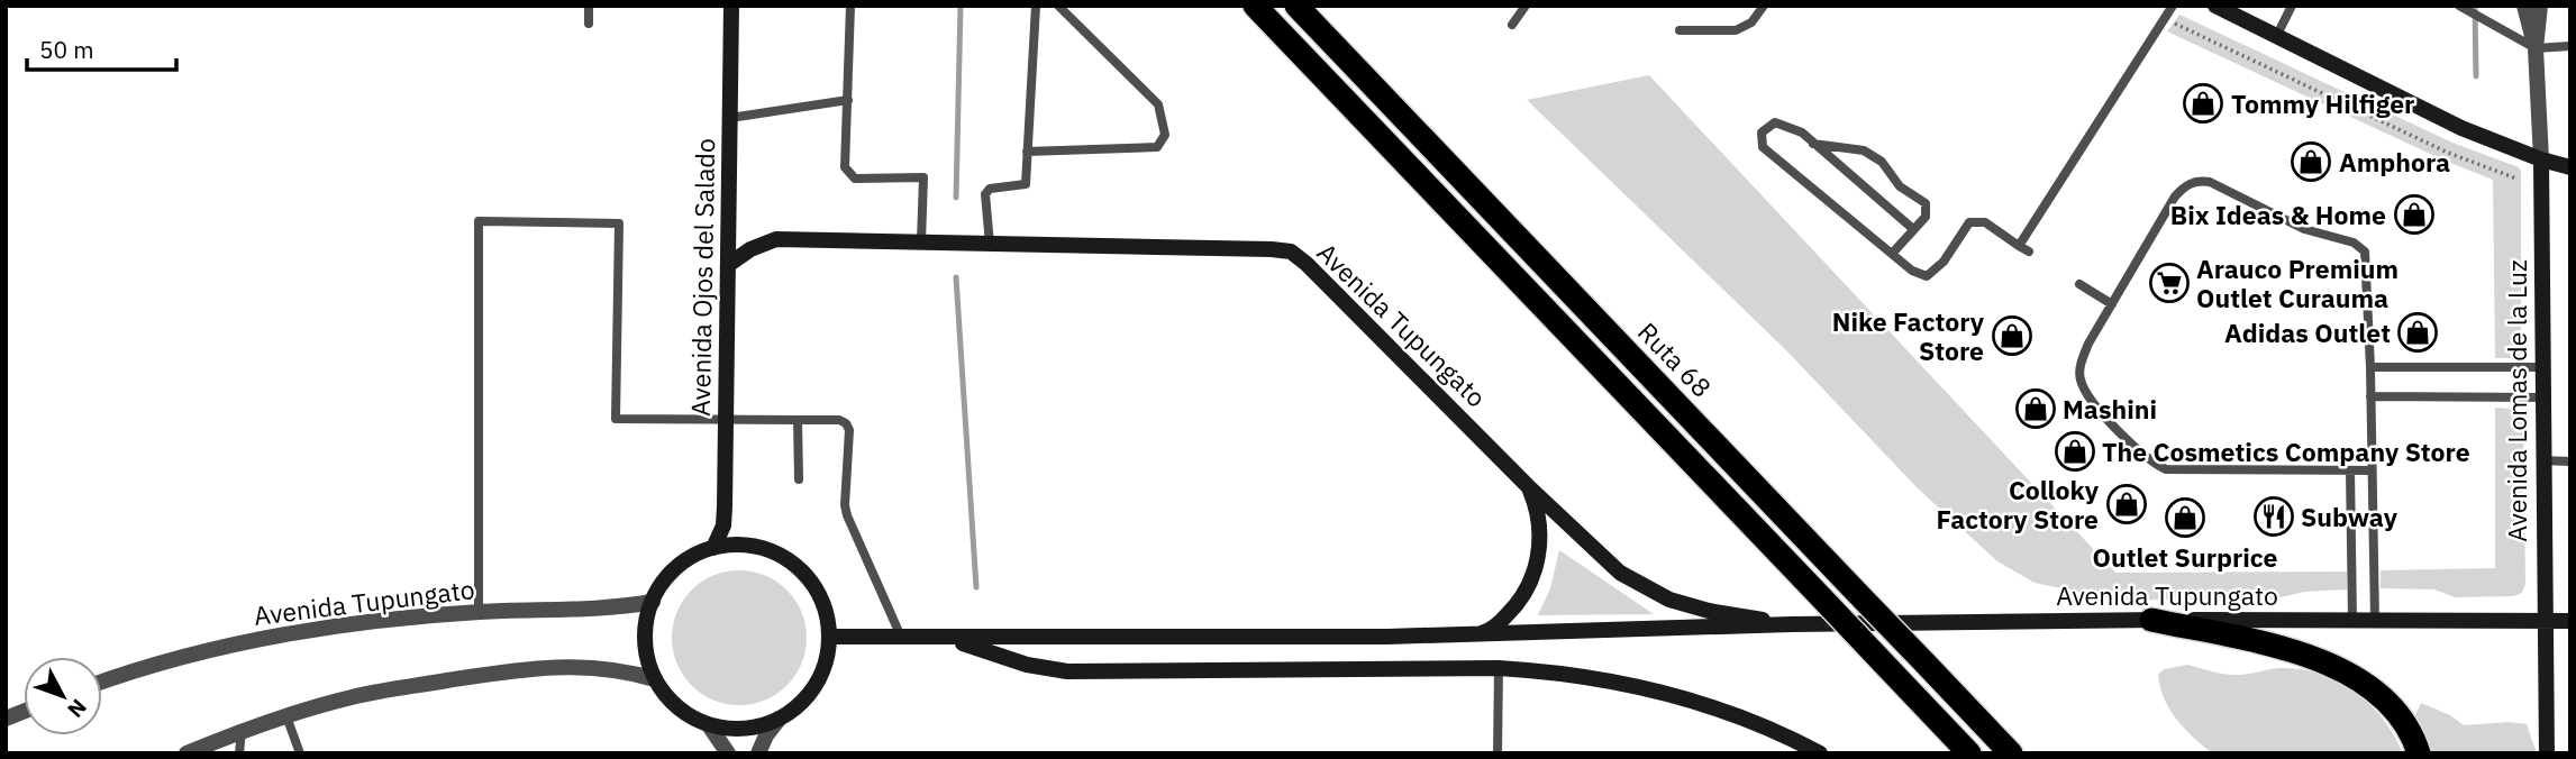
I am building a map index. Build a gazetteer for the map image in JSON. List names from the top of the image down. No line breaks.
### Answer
{"streets":{"highway":["Ruta 68"],"main road":["Avenida Ojos del Salado","Avenida Tupungato","Avenida Lomas de la Luz"]},"crossings":[["Avenida Ojos del Salado","Avenida Tupungato"],["Avenida Tupungato","Avenida Lomas de la Luz"]],"places":{"shop":["Tommy Hilfiger","Amphora","Bix Ideas & Home","Adidas Outlet","Nike Factory Store","Mashini","The Cosmetics Company Store","Colloky Factory Store","Outlet Surprice"],"supermarket":["Arauco Premium Outlet Curauma"],"restaurant":["Subway"]},"scale_bar":"50 m","north":"bottom right"}
